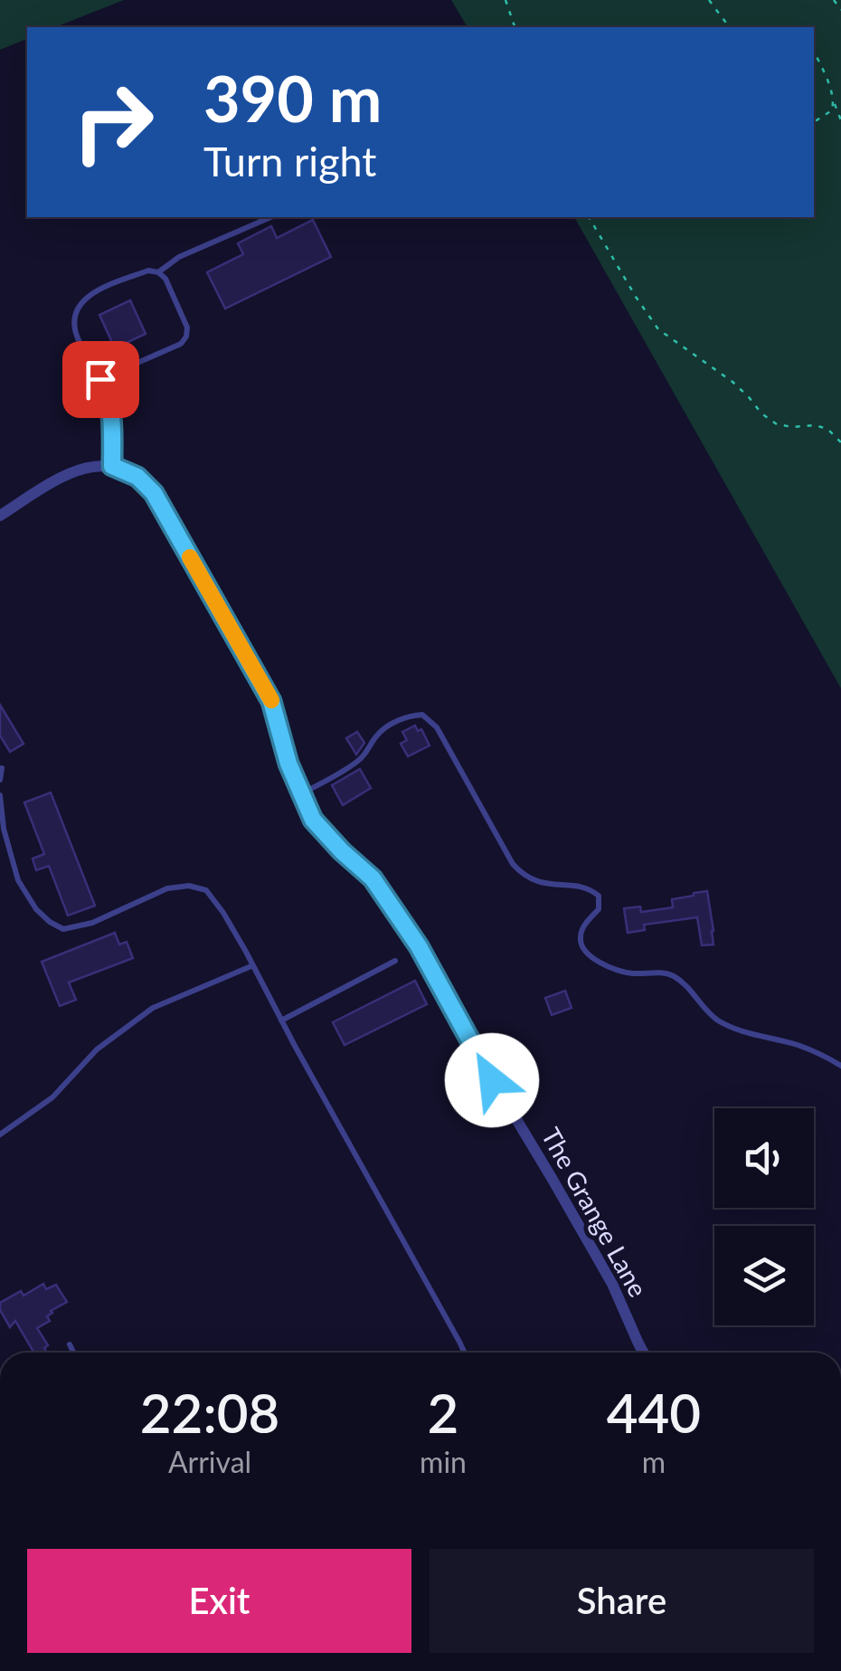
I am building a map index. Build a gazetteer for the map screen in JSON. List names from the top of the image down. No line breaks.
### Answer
{"streets":{"street":["The Grange Lane"]},"page":{"turn":["390 m","Turn right"],"eta":["22:08","Arrival","2","min","440","m"],"buttons":["Exit","Share"]}}
